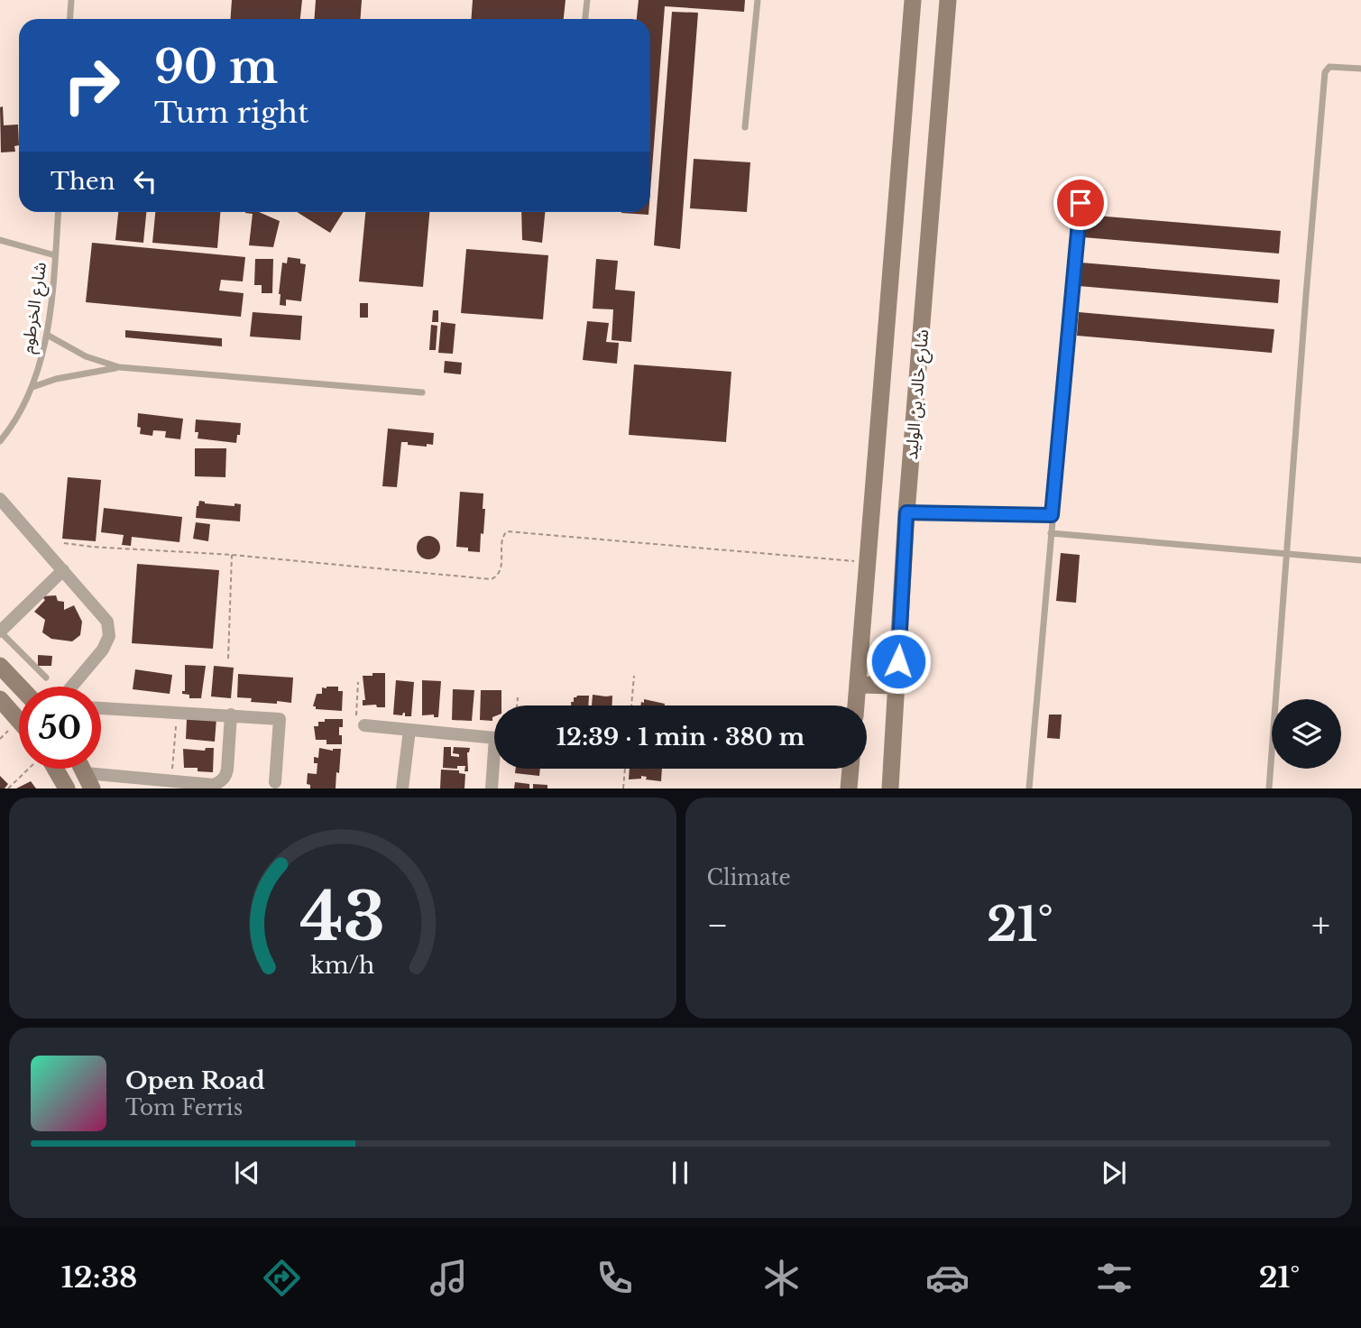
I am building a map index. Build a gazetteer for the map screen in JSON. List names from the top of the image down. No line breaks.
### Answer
{"streets":{"main road":["شارع خالد بن الوليد"],"lane":["شارع الخرطوم"]},"page":{"turn":["90 m","Turn right"],"then":"Then","limit":"50","trip":"12:39 · 1 min · 380 m","tile":"Climate","heat":["−","21°","+"],"song":["Open Road","Tom Ferris"],"tabs":["12:38","21°"],"gauge":["43","km/h"]}}
